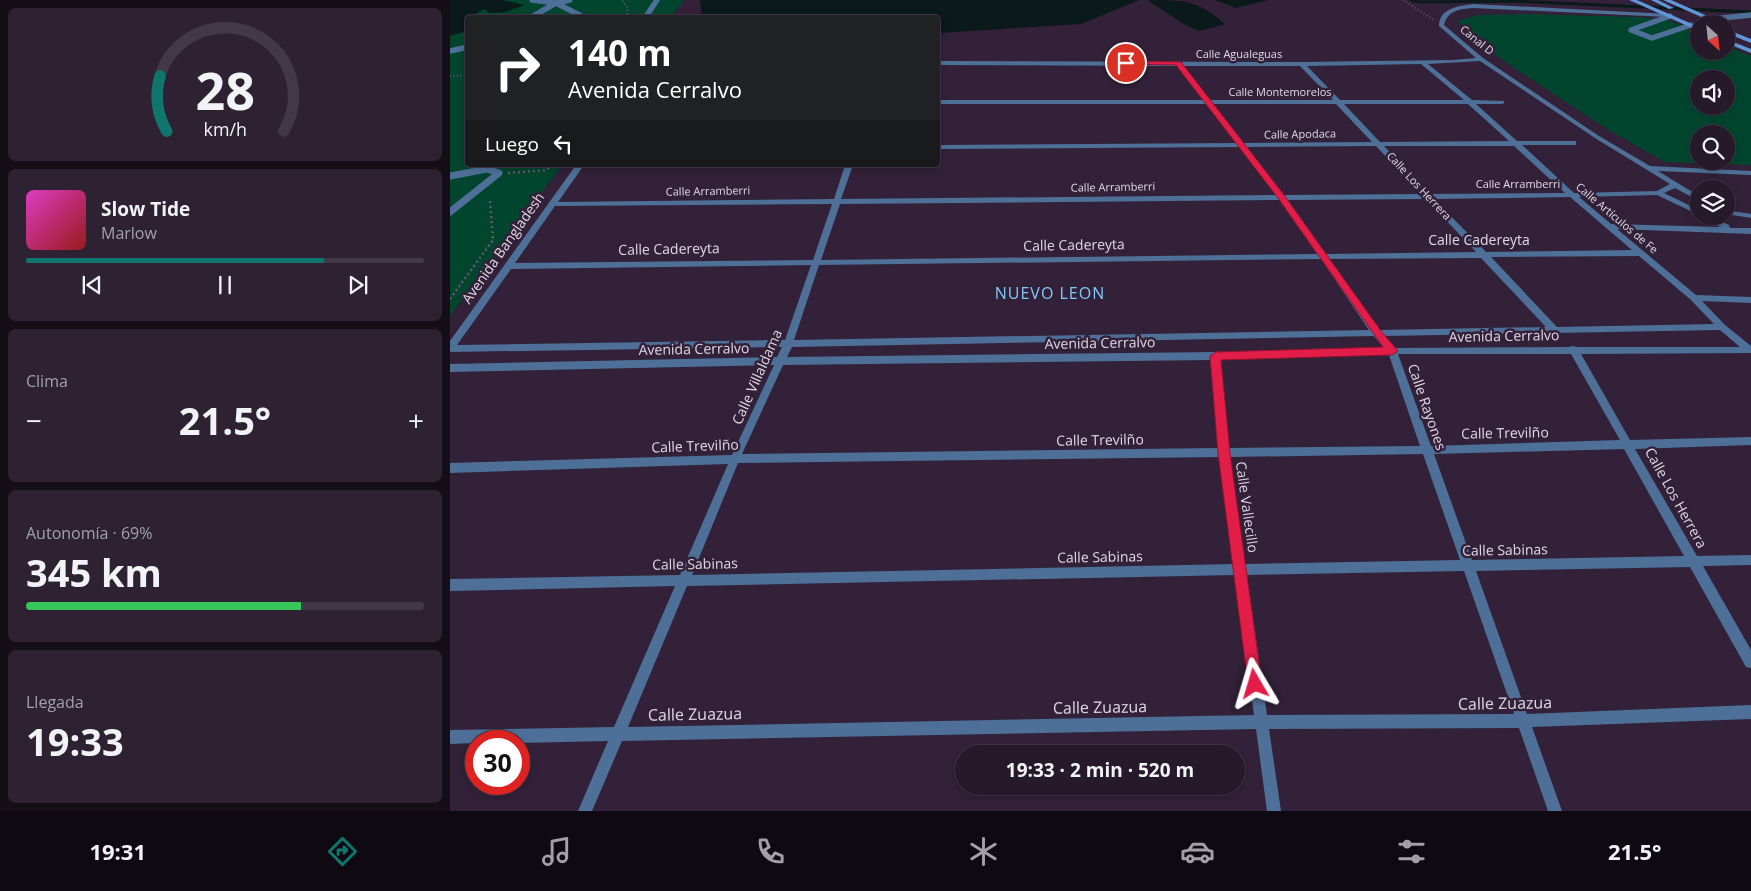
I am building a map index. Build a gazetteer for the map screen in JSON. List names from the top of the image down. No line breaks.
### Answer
{"streets":{"street":["Canal D","Calle Agualeguas","Calle Montemorelos","Calle Apodaca","Calle Arramberri","Calle Los Herrera","Calle Artículos de Fe","Calle Cadereyta","Avenida Bangladesh","Avenida Cerralvo","Calle Villaldama","Calle Rayones","Calle Trevilño","Calle Vallecillo","Calle Sabinas","Calle Zuazua"]},"crossings":[["Canal D","Calle Agualeguas"],["Canal D","Calle Arramberri"],["Calle Agualeguas","Calle Los Herrera"],["Calle Agualeguas","Calle Artículos de Fe"],["Calle Agualeguas","Calle Rayones"],["Calle Montemorelos","Calle Los Herrera"],["Calle Montemorelos","Calle Artículos de Fe"],["Calle Montemorelos","Calle Rayones"],["Calle Apodaca","Calle Los Herrera"],["Calle Apodaca","Calle Artículos de Fe"],["Calle Apodaca","Calle Rayones"],["Calle Arramberri","Calle Los Herrera"],["Calle Arramberri","Calle Artículos de Fe"],["Calle Arramberri","Avenida Bangladesh"],["Calle Arramberri","Calle Villaldama"],["Calle Arramberri","Calle Rayones"],["Calle Los Herrera","Calle Cadereyta"],["Calle Los Herrera","Avenida Cerralvo"],["Calle Los Herrera","Calle Trevilño"],["Calle Los Herrera","Calle Sabinas"],["Calle Artículos de Fe","Calle Cadereyta"],["Calle Artículos de Fe","Avenida Cerralvo"],["Calle Cadereyta","Avenida Bangladesh"],["Calle Cadereyta","Calle Villaldama"],["Calle Cadereyta","Calle Rayones"],["Avenida Bangladesh","Avenida Cerralvo"],["Avenida Cerralvo","Calle Villaldama"],["Avenida Cerralvo","Calle Rayones"],["Avenida Cerralvo","Calle Vallecillo"],["Calle Villaldama","Calle Trevilño"],["Calle Villaldama","Calle Sabinas"],["Calle Villaldama","Calle Zuazua"],["Calle Rayones","Calle Trevilño"],["Calle Rayones","Calle Sabinas"],["Calle Rayones","Calle Zuazua"],["Calle Trevilño","Calle Vallecillo"],["Calle Vallecillo","Calle Sabinas"],["Calle Vallecillo","Calle Zuazua"]],"districts":["NUEVO LEON"],"north":"bottom right","page":{"turn":["140 m","Avenida Cerralvo"],"then":"Luego","song":["Slow Tide","Marlow"],"tile":["Clima",["Autonomía · 69%","345 km"],["Llegada","19:33"]],"heat":["−","21.5°","+"],"limit":"30","trip":"19:33 · 2 min · 520 m","tabs":["19:31","21.5°"],"gauge":["28","km/h"]}}
